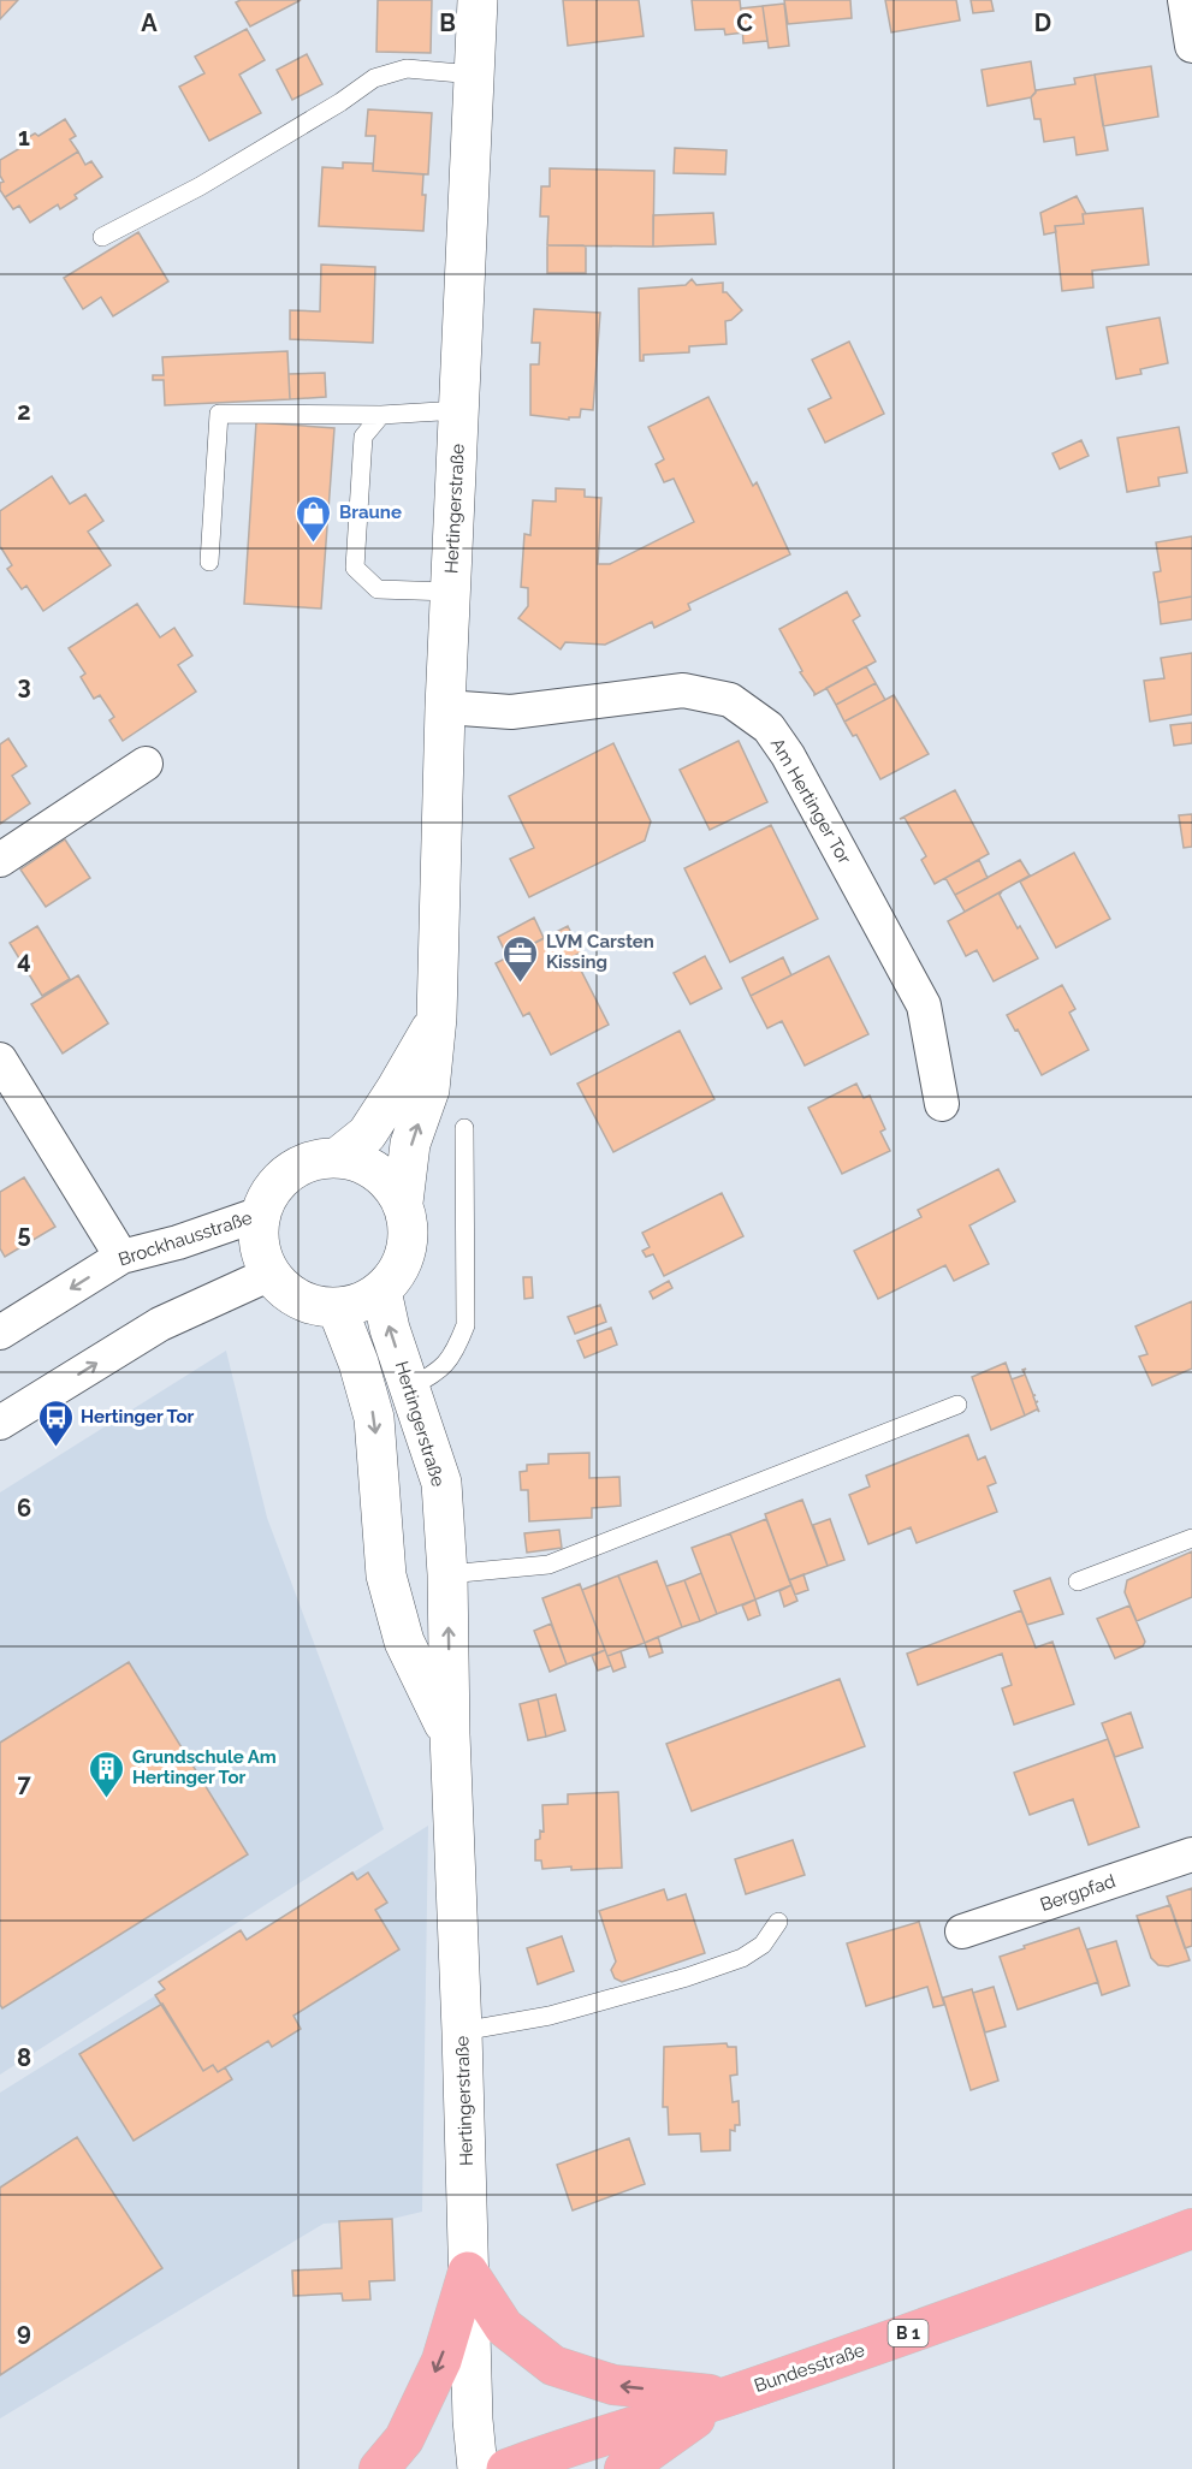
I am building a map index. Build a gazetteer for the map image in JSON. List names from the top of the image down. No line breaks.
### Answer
{"streets":{"main road":["Hertingerstraße","B 1","Bundesstraße"],"street":["Am Hertinger Tor","Brockhausstraße","Bergpfad"]},"crossings":[["Hertingerstraße","Am Hertinger Tor"],["Hertingerstraße","Brockhausstraße"]],"places":{"shop":["Braune"],"office":["LVM Carsten Kissing"],"bus stop":["Hertinger Tor"],"building":["Grundschule Am Hertinger Tor"]},"grid":{"columns":["A","B","C","D"],"rows":["1","2","3","4","5","6","7","8","9"]}}
